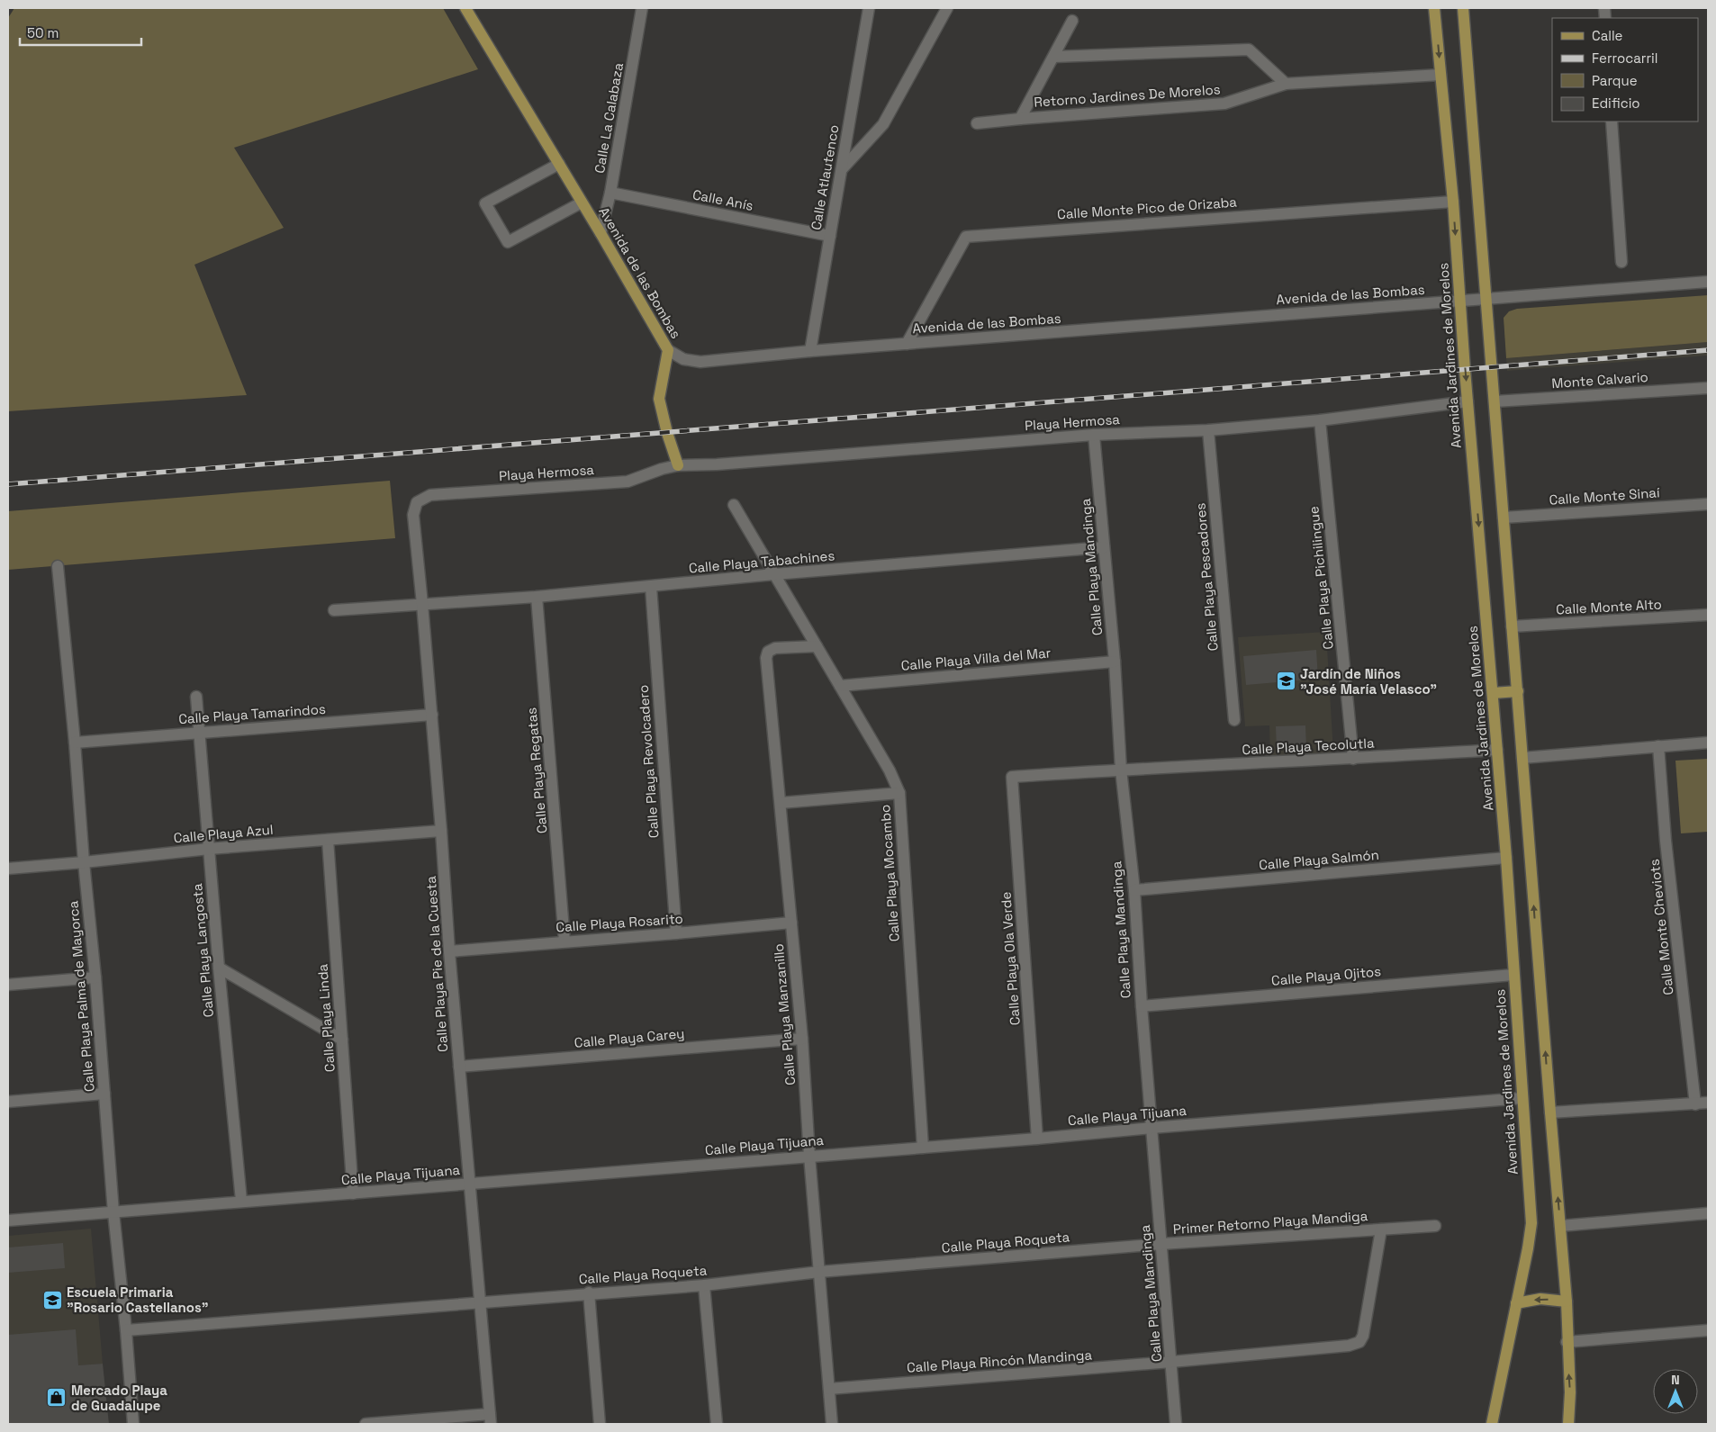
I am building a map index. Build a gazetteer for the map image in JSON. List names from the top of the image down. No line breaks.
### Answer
{"streets":{"main road":["Avenida de las Bombas","Avenida Jardines de Morelos"],"street":["Retorno Jardines De Morelos","Calle La Calabaza","Calle Atlautenco","Calle Anís","Calle Monte Pico de Orizaba","Monte Calvario","Playa Hermosa","Calle Monte Sinaí","Calle Playa Tabachines","Calle Playa Mandinga","Calle Playa Pescadores","Calle Playa Pichilingue","Calle Monte Alto","Calle Playa Villa del Mar","Calle Playa Tamarindos","Calle Playa Tecolutla","Calle Playa Revolcadero","Calle Playa Regatas","Calle Playa Azul","Calle Playa Salmón","Calle Playa Mocambo","Calle Playa Rosarito","Calle Monte Cheviots","Calle Playa Langosta","Calle Playa Ola Verde","Calle Playa Pie de la Cuesta","Calle Playa Ojitos","Calle Playa Palma de Mayorca","Calle Playa Manzanillo","Calle Playa Linda","Calle Playa Carey","Calle Playa Tijuana","Primer Retorno Playa Mandiga","Calle Playa Roqueta","Calle Playa Rincón Mandinga"]},"crossings":[["Retorno Jardines De Morelos","Avenida Jardines de Morelos"],["Calle La Calabaza","Calle Anís"],["Calle La Calabaza","Avenida de las Bombas"],["Calle Atlautenco","Calle Anís"],["Calle Atlautenco","Avenida de las Bombas"],["Calle Monte Pico de Orizaba","Avenida de las Bombas"],["Calle Monte Pico de Orizaba","Avenida Jardines de Morelos"],["Avenida de las Bombas","Avenida Jardines de Morelos"],["Avenida Jardines de Morelos","Playa Hermosa"],["Avenida Jardines de Morelos","Calle Playa Tecolutla"],["Avenida Jardines de Morelos","Calle Playa Salmón"],["Avenida Jardines de Morelos","Calle Playa Ojitos"],["Avenida Jardines de Morelos","Calle Playa Tijuana"],["Playa Hermosa","Calle Playa Mandinga"],["Playa Hermosa","Calle Playa Pescadores"],["Playa Hermosa","Calle Playa Pichilingue"],["Playa Hermosa","Calle Playa Pie de la Cuesta"],["Calle Playa Tabachines","Calle Playa Mandinga"],["Calle Playa Tabachines","Calle Playa Revolcadero"],["Calle Playa Tabachines","Calle Playa Regatas"],["Calle Playa Tabachines","Calle Playa Mocambo"],["Calle Playa Tabachines","Calle Playa Pie de la Cuesta"],["Calle Playa Mandinga","Calle Playa Villa del Mar"],["Calle Playa Mandinga","Calle Playa Tecolutla"],["Calle Playa Mandinga","Calle Playa Salmón"],["Calle Playa Mandinga","Calle Playa Ojitos"],["Calle Playa Mandinga","Calle Playa Tijuana"],["Calle Playa Mandinga","Primer Retorno Playa Mandiga"],["Calle Playa Mandinga","Calle Playa Roqueta"],["Calle Playa Mandinga","Calle Playa Rincón Mandinga"],["Calle Playa Pichilingue","Calle Playa Tecolutla"],["Calle Playa Villa del Mar","Calle Playa Mocambo"],["Calle Playa Tamarindos","Calle Playa Langosta"],["Calle Playa Tamarindos","Calle Playa Pie de la Cuesta"],["Calle Playa Tamarindos","Calle Playa Palma de Mayorca"],["Calle Playa Tecolutla","Calle Playa Ola Verde"],["Calle Playa Revolcadero","Calle Playa Rosarito"],["Calle Playa Regatas","Calle Playa Rosarito"],["Calle Playa Azul","Calle Playa Langosta"],["Calle Playa Azul","Calle Playa Pie de la Cuesta"],["Calle Playa Azul","Calle Playa Palma de Mayorca"],["Calle Playa Azul","Calle Playa Linda"],["Calle Playa Mocambo","Calle Playa Manzanillo"],["Calle Playa Mocambo","Calle Playa Tijuana"],["Calle Playa Rosarito","Calle Playa Pie de la Cuesta"],["Calle Playa Rosarito","Calle Playa Manzanillo"],["Calle Playa Langosta","Calle Playa Tijuana"],["Calle Playa Ola Verde","Calle Playa Tijuana"],["Calle Playa Pie de la Cuesta","Calle Playa Carey"],["Calle Playa Pie de la Cuesta","Calle Playa Tijuana"],["Calle Playa Pie de la Cuesta","Calle Playa Roqueta"],["Calle Playa Palma de Mayorca","Calle Playa Tijuana"],["Calle Playa Palma de Mayorca","Calle Playa Roqueta"],["Calle Playa Manzanillo","Calle Playa Carey"],["Calle Playa Manzanillo","Calle Playa Tijuana"],["Calle Playa Manzanillo","Calle Playa Roqueta"],["Calle Playa Manzanillo","Calle Playa Rincón Mandinga"],["Calle Playa Linda","Calle Playa Tijuana"],["Primer Retorno Playa Mandiga","Calle Playa Roqueta"],["Primer Retorno Playa Mandiga","Calle Playa Rincón Mandinga"]],"places":{"school or university":["Jardín de Niños \"José María Velasco\"","Escuela Primaria \"Rosario Castellanos\""],"shop":["Mercado Playa de Guadalupe"]},"legend":["Calle","Ferrocarril","Parque","Edificio"],"scale_bar":"50 m","north":"top"}
